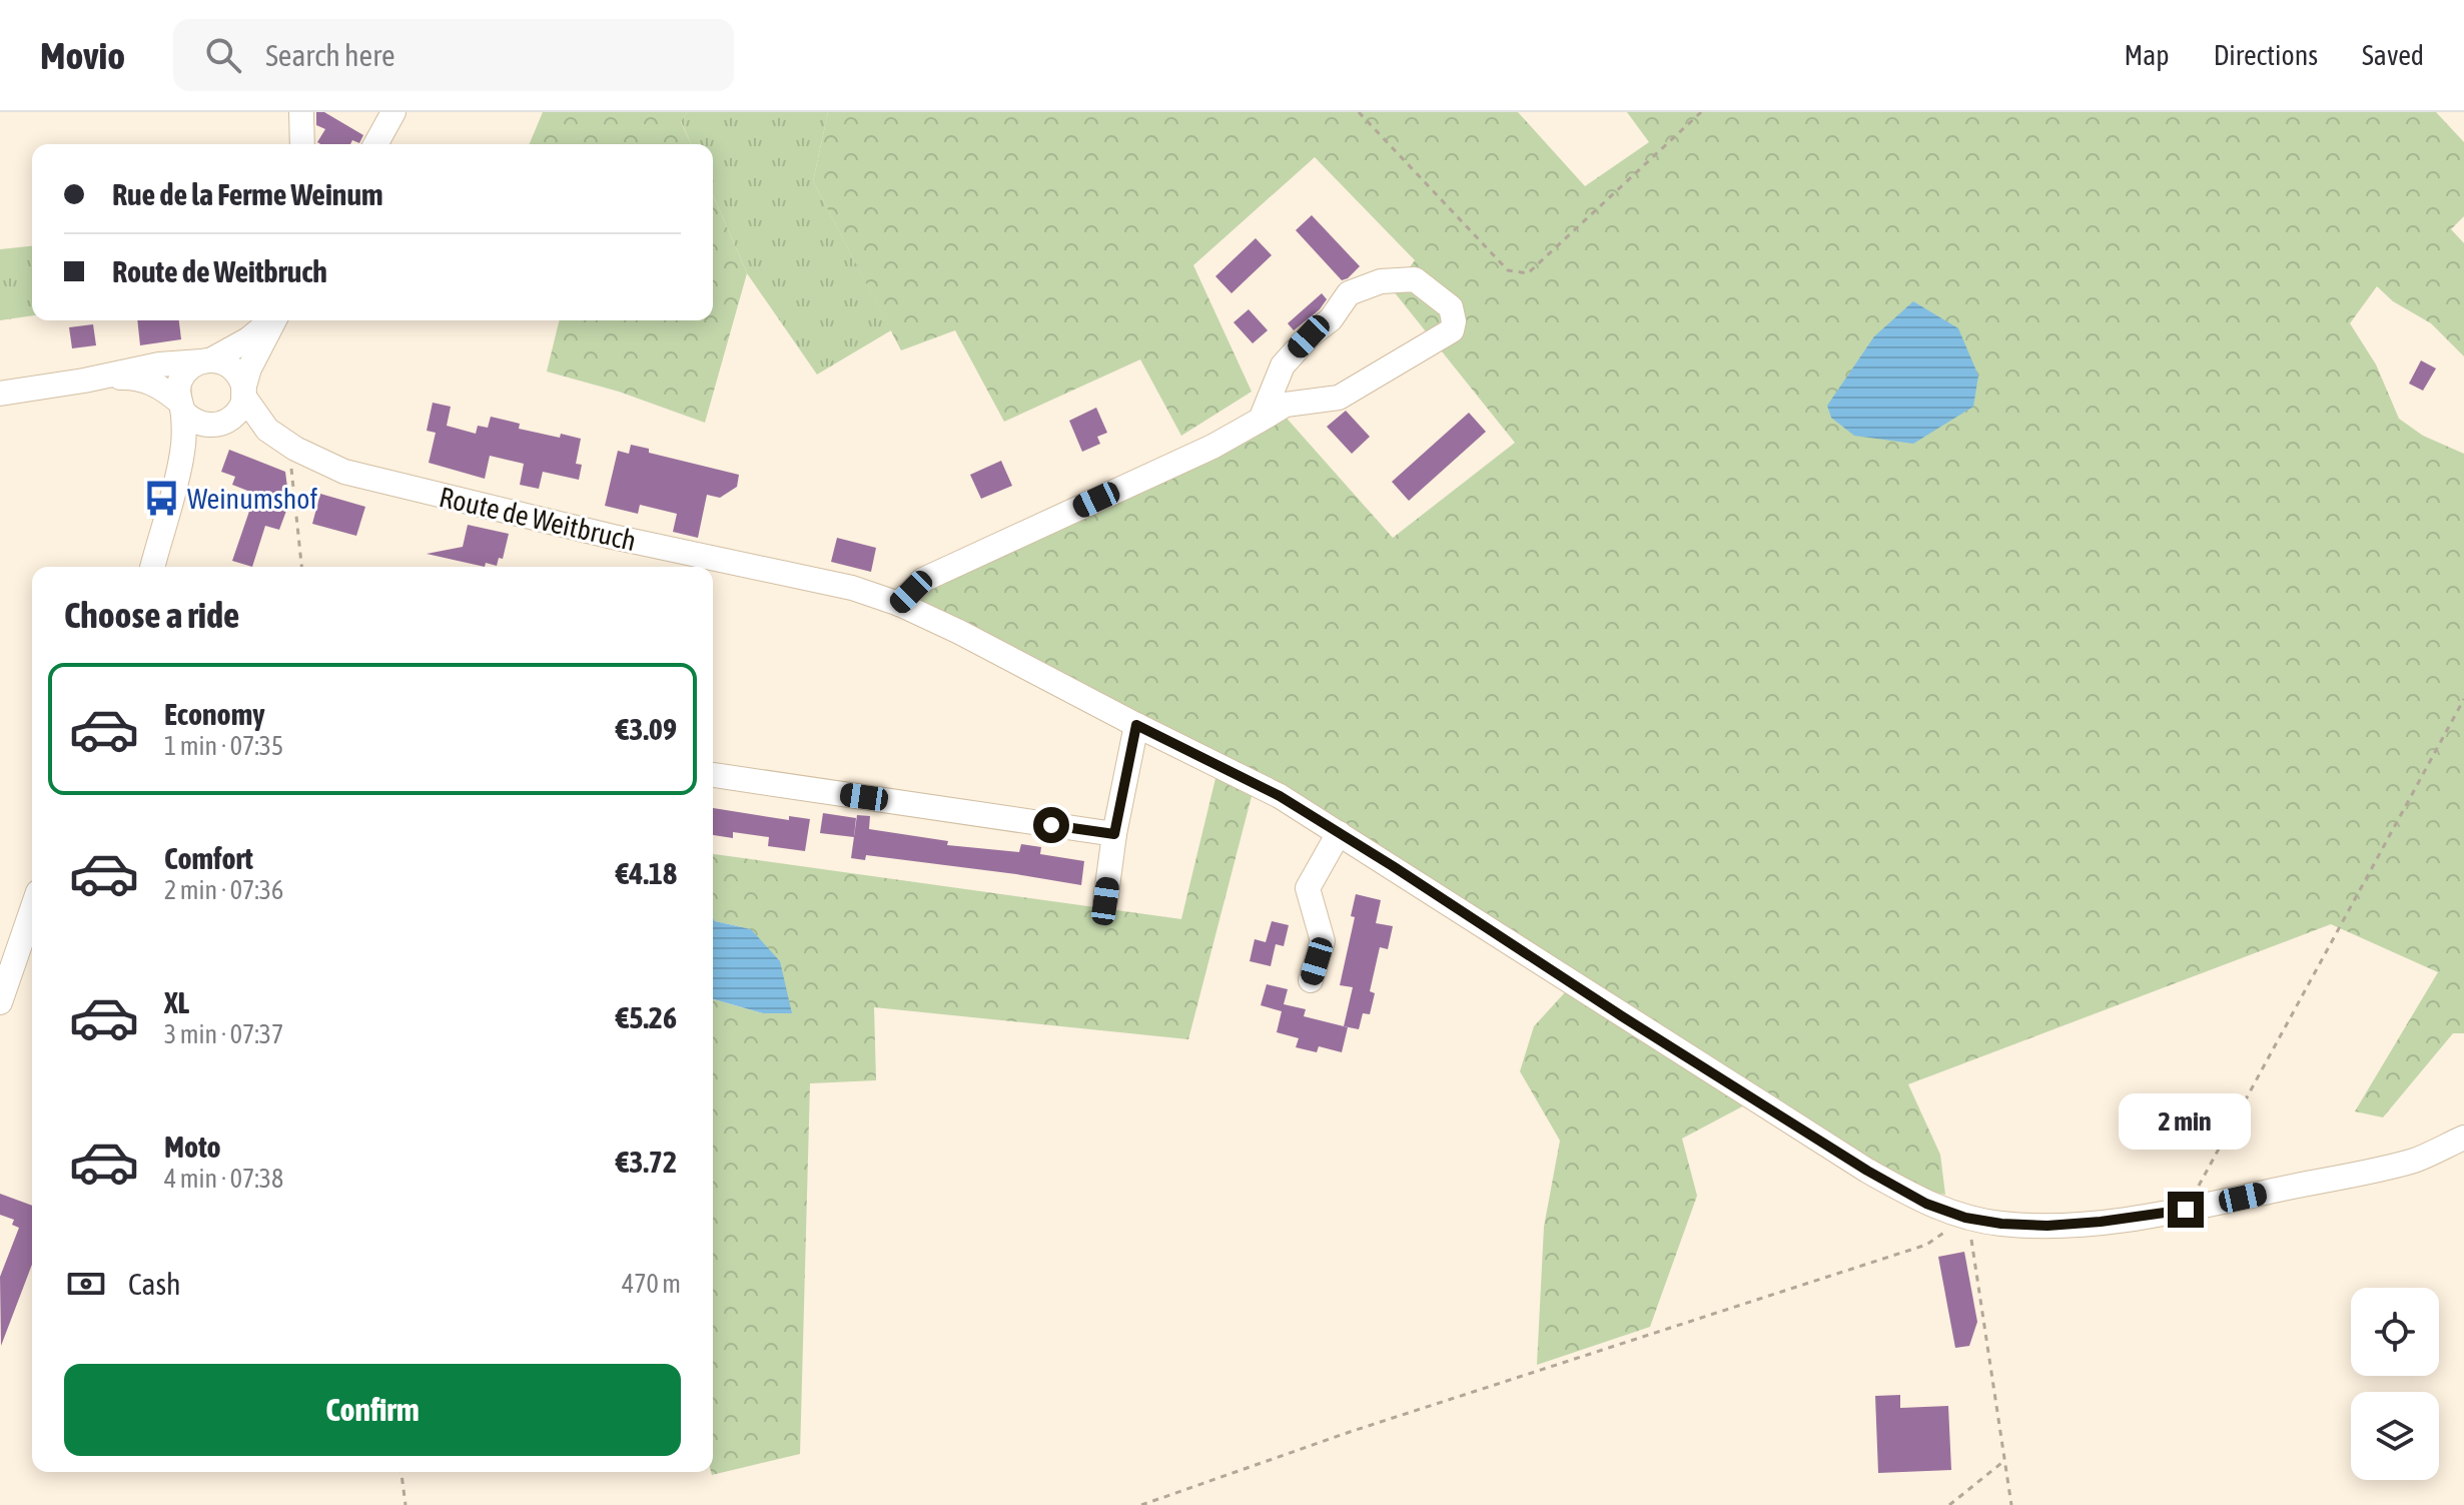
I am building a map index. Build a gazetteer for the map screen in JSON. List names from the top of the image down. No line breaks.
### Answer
{"streets":{"street":["Route de Weitbruch"]},"places":{"bus stop":["Weinumshof"]},"page":{"header":"Movio","search":"Search here","nav":["Map","Directions","Saved"],"banner":["Rue de la Ferme Weinum","Route de Weitbruch"],"heading":"Choose a ride","list":[{"name":"Economy","note":"1 min · 07:35","value":"€3.09"},{"name":"Comfort","note":"2 min · 07:36","value":"€4.18"},{"name":"XL","note":"3 min · 07:37","value":"€5.26"},{"name":"Moto","note":"4 min · 07:38","value":"€3.72"}],"bubble":"2 min","pay":["Cash","470 m"],"buttons":"Confirm"}}
